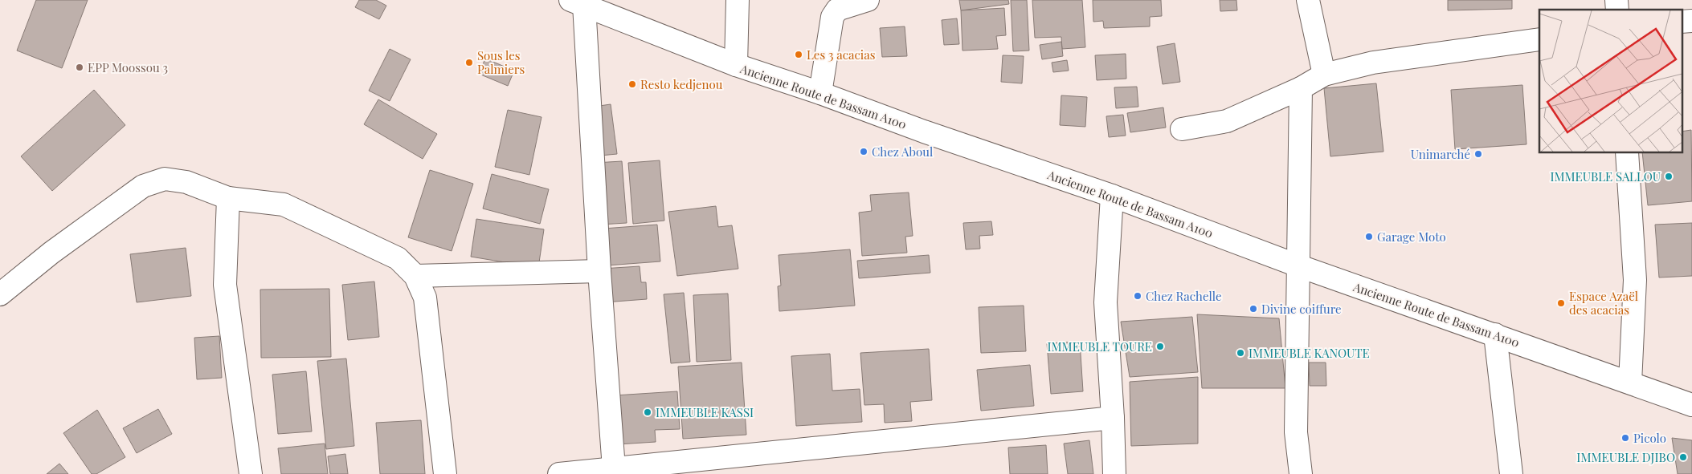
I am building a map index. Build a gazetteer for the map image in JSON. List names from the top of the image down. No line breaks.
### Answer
{"streets":{"street":["Ancienne Route de Bassam A100"]},"places":["Les 3 acacias","Sous les Palmiers","EPP Moossou 3","Resto kedjenou","Chez Aboul","Unimarché","IMMEUBLE SALLOU","Garage Moto","Chez Rachelle","Espace Azaël des acacias","Divine coiffure","IMMEUBLE TOURE","IMMEUBLE KANOUTE","IMMEUBLE KASSI","Picolo","IMMEUBLE DJIBO"]}
